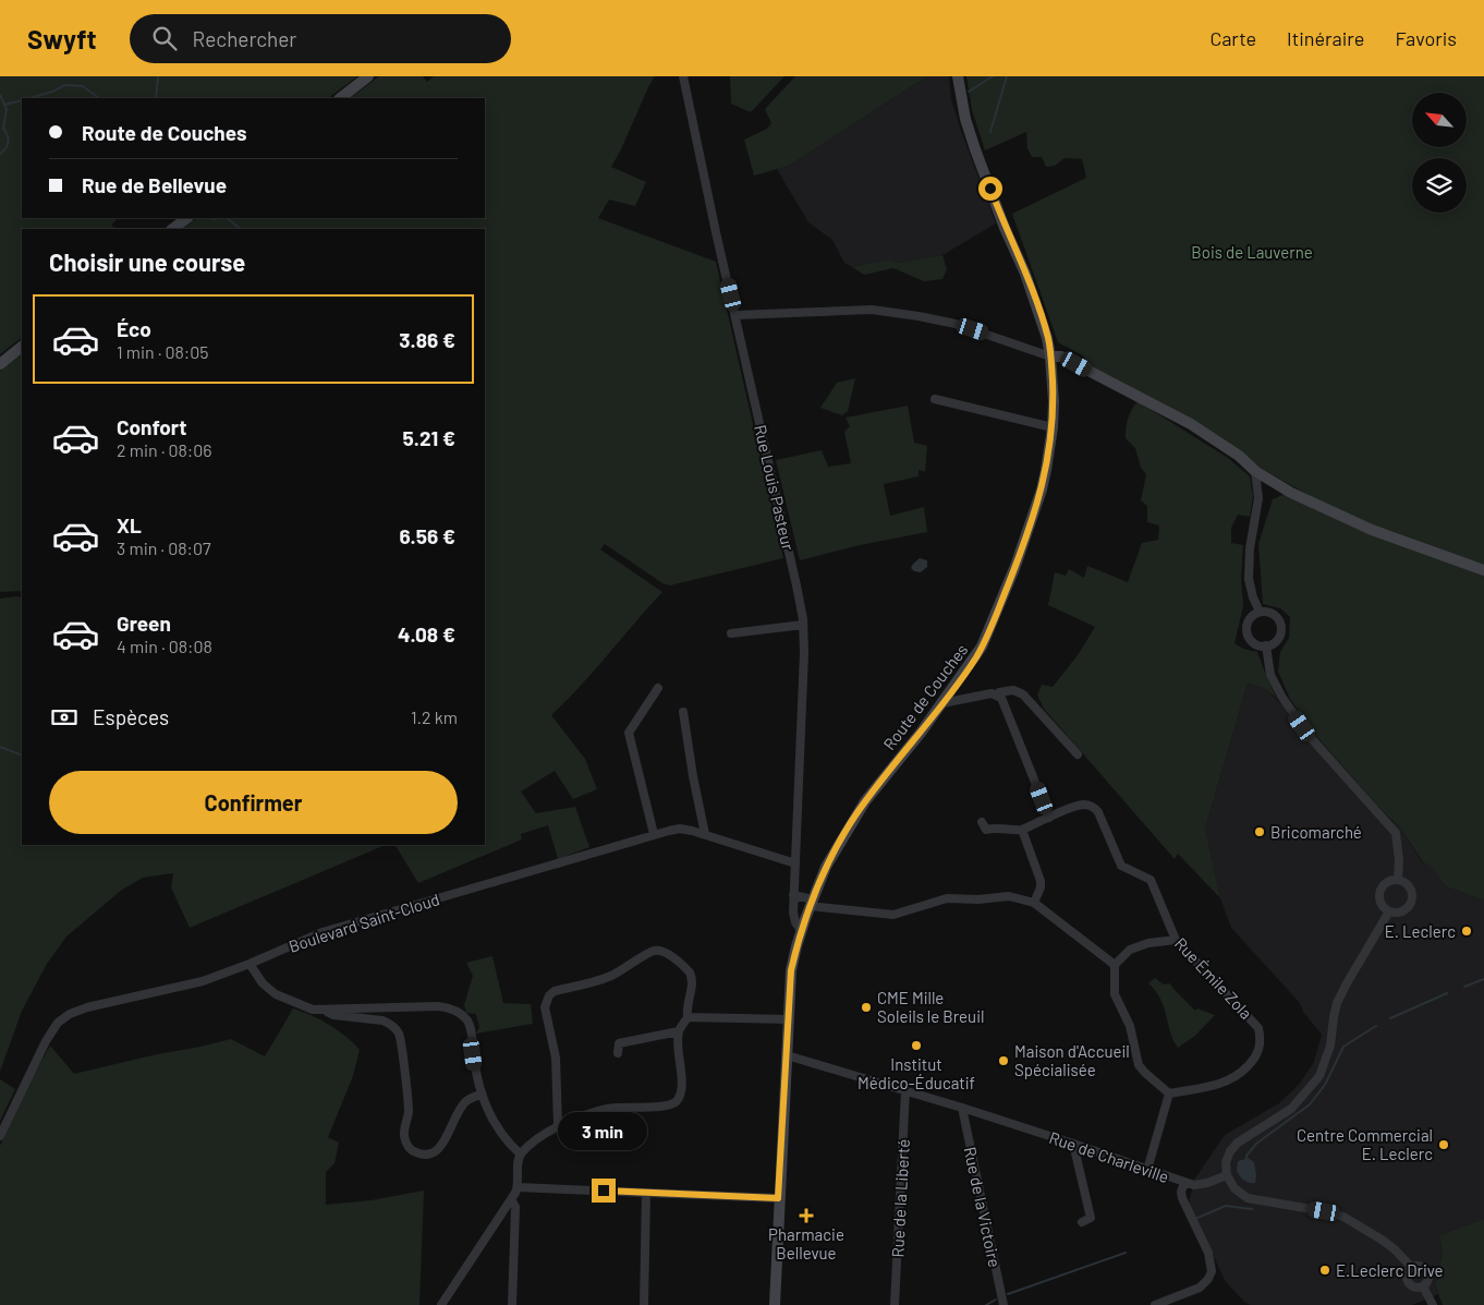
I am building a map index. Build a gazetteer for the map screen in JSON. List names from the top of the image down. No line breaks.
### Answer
{"streets":{"main road":["Route de Couches"],"street":["Rue Louis Pasteur","Boulevard Saint-Cloud","Rue Émile Zola","Rue de Charleville","Rue de la Liberté","Rue de la Victoire"]},"crossings":[["Rue Louis Pasteur","Route de Couches"],["Rue Louis Pasteur","Boulevard Saint-Cloud"],["Route de Couches","Rue de Charleville"],["Rue de Charleville","Rue de la Liberté"],["Rue de Charleville","Rue de la Victoire"]],"parks":["Bois de Lauverne"],"places":{"other":["Bricomarché","E. Leclerc","CME Mille Soleils le Breuil","Institut Médico-Éducatif","Maison d'Accueil Spécialisée","Centre Commercial E. Leclerc","E.Leclerc Drive"],"health":["Pharmacie Bellevue"]},"north":"top left","page":{"header":"Swyft","search":"Rechercher","nav":["Carte","Itinéraire","Favoris"],"banner":["Route de Couches","Rue de Bellevue"],"heading":"Choisir une course","list":[{"name":"Éco","note":"1 min · 08:05","value":"3.86 €"},{"name":"Confort","note":"2 min · 08:06","value":"5.21 €"},{"name":"XL","note":"3 min · 08:07","value":"6.56 €"},{"name":"Green","note":"4 min · 08:08","value":"4.08 €"}],"pay":["Espèces","1.2 km"],"buttons":"Confirmer","bubble":"3 min"}}
